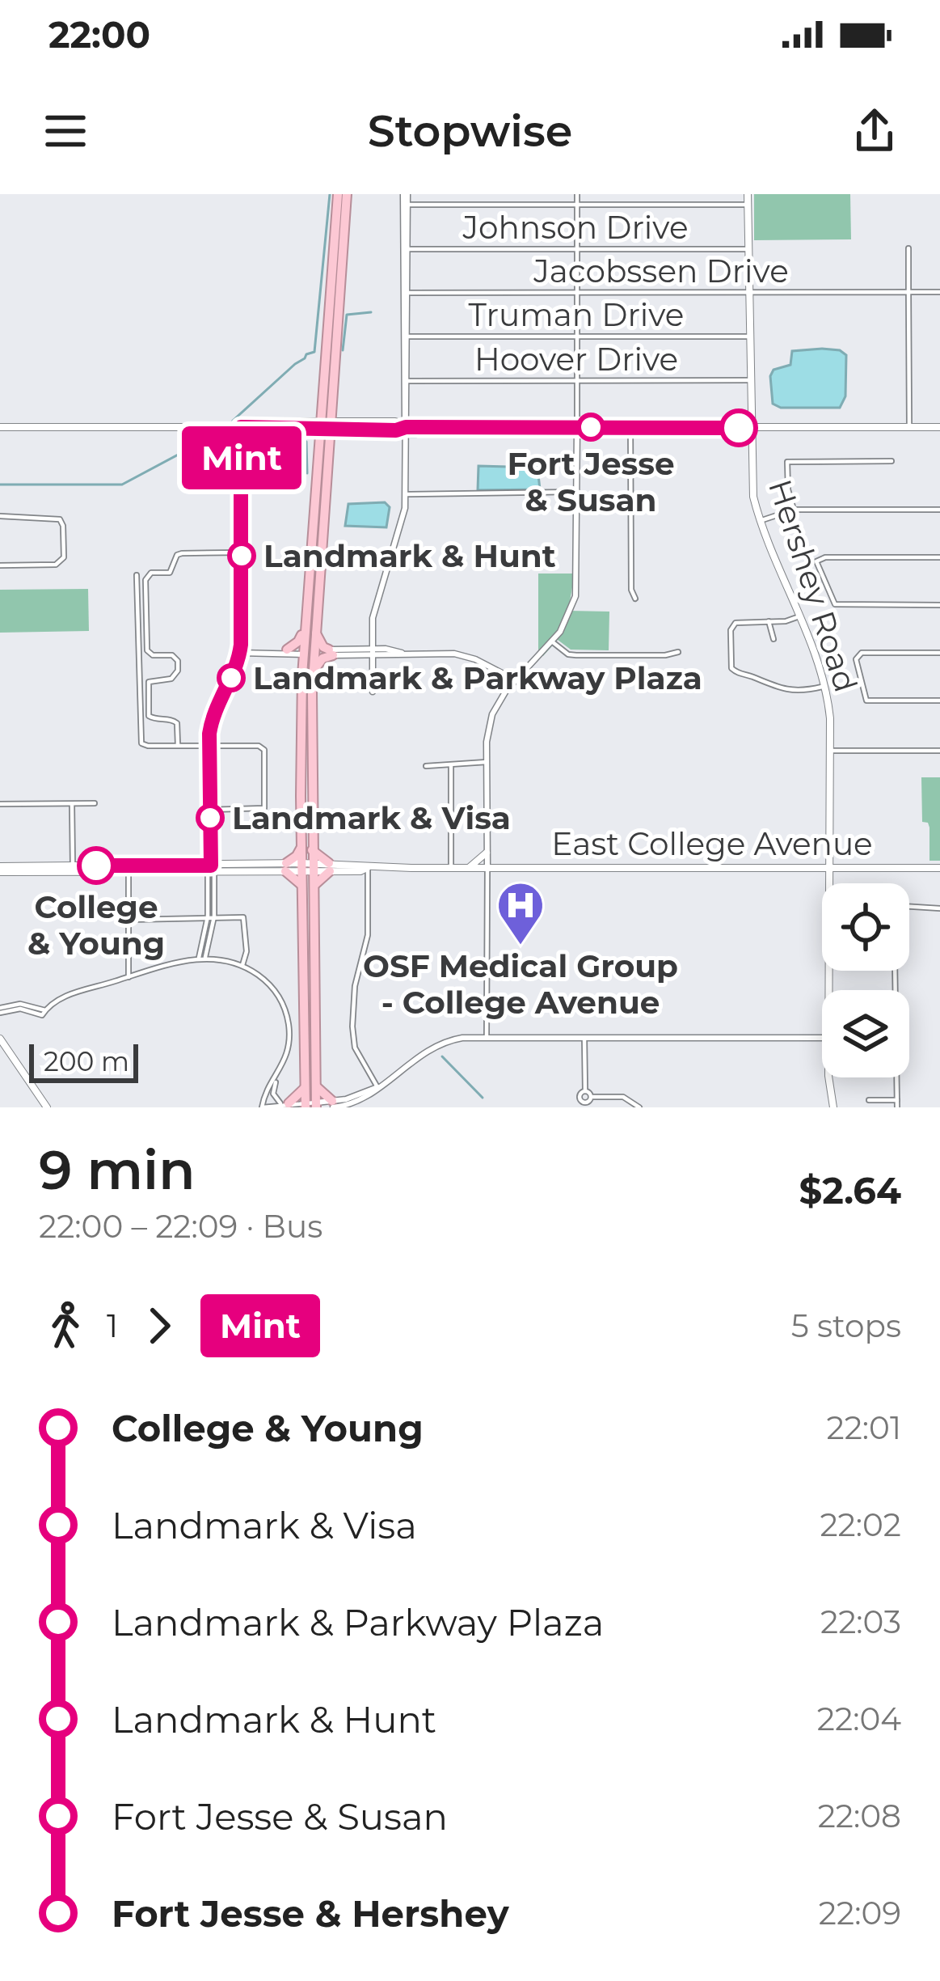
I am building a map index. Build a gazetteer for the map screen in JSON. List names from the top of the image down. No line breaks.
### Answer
{"streets":{"main road":["Hershey Road","East College Avenue"],"street":["Johnson Drive","Jacobssen Drive","Truman Drive","Hoover Drive"]},"crossings":[["Johnson Drive","Hershey Road"],["Jacobssen Drive","Hershey Road"],["Truman Drive","Hershey Road"],["Hoover Drive","Hershey Road"],["Hershey Road","East College Avenue"]],"places":{"other":["Fort Jesse & Susan","Landmark & Hunt","Landmark & Parkway Plaza","Landmark & Visa","College & Young"],"hospital":["OSF Medical Group - College Avenue"]},"lines":["bus line Mint"],"scale_bar":"200 m","page":{"status":"22:00","header":"Stopwise","on_map":"Mint","scale":"200 m","heading":["9 min","22:00 – 22:09 · Bus","$2.64"],"legs":["1","Mint","5 stops"],"list":[{"name":"College & Young","value":"22:01"},{"name":"Landmark & Visa","value":"22:02"},{"name":"Landmark & Parkway Plaza","value":"22:03"},{"name":"Landmark & Hunt","value":"22:04"},{"name":"Fort Jesse & Susan","value":"22:08"},{"name":"Fort Jesse & Hershey","value":"22:09"}]}}
